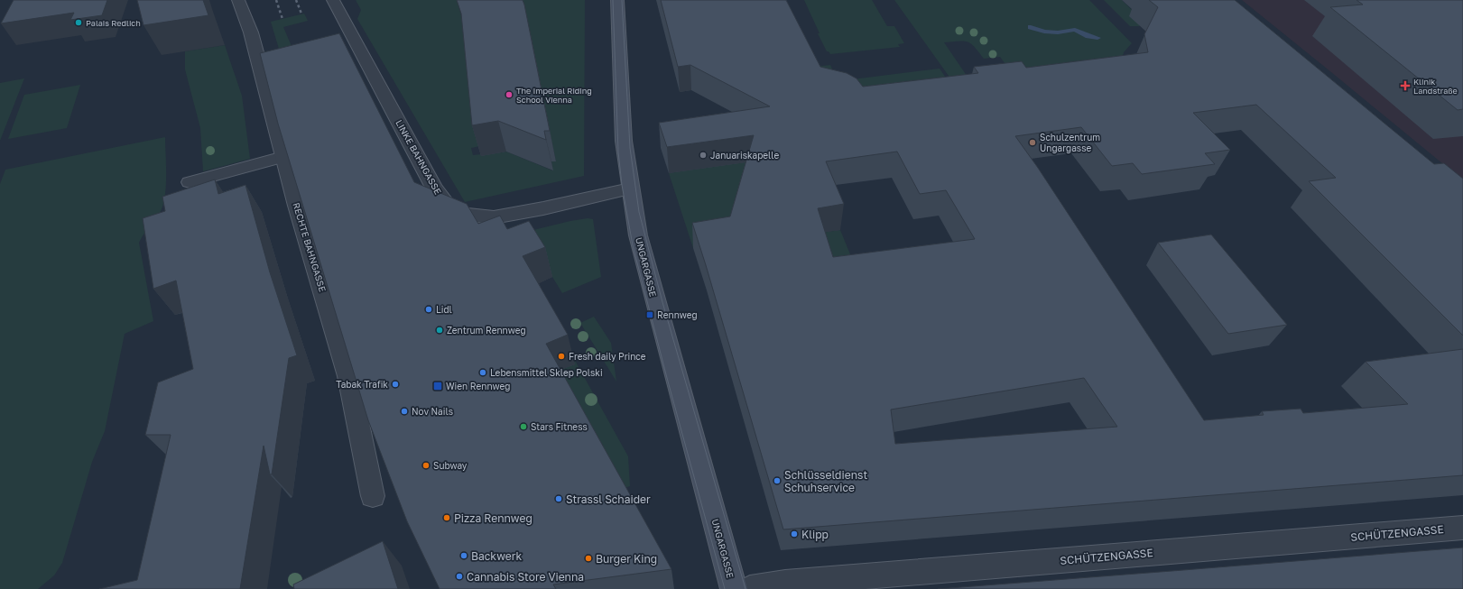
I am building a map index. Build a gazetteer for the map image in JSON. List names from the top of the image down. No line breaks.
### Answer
{"streets":{"main road":["UNGARGASSE"],"street":["LINKE BAHNGASSE","RECHTE BAHNGASSE","SCHÜTZENGASSE"]},"crossings":[["LINKE BAHNGASSE","UNGARGASSE"]],"places":{"other":["Palais Redlich","The Imperial Riding School Vienna","Schulzentrum Ungargasse","Januariskapelle","Lidl","Zentrum Rennweg","Fresh daily Prince","Lebensmittel Sklep Polski","Tabak Trafik","Nov Nails","Stars Fitness","Subway","Schlüsseldienst Schuhservice","Strassl Schaider","Pizza Rennweg","Klipp","Backwerk","Burger King","Cannabis Store Vienna"],"health":["Klinik Landstraße"],"transit":["Rennweg","Wien Rennweg"]}}
